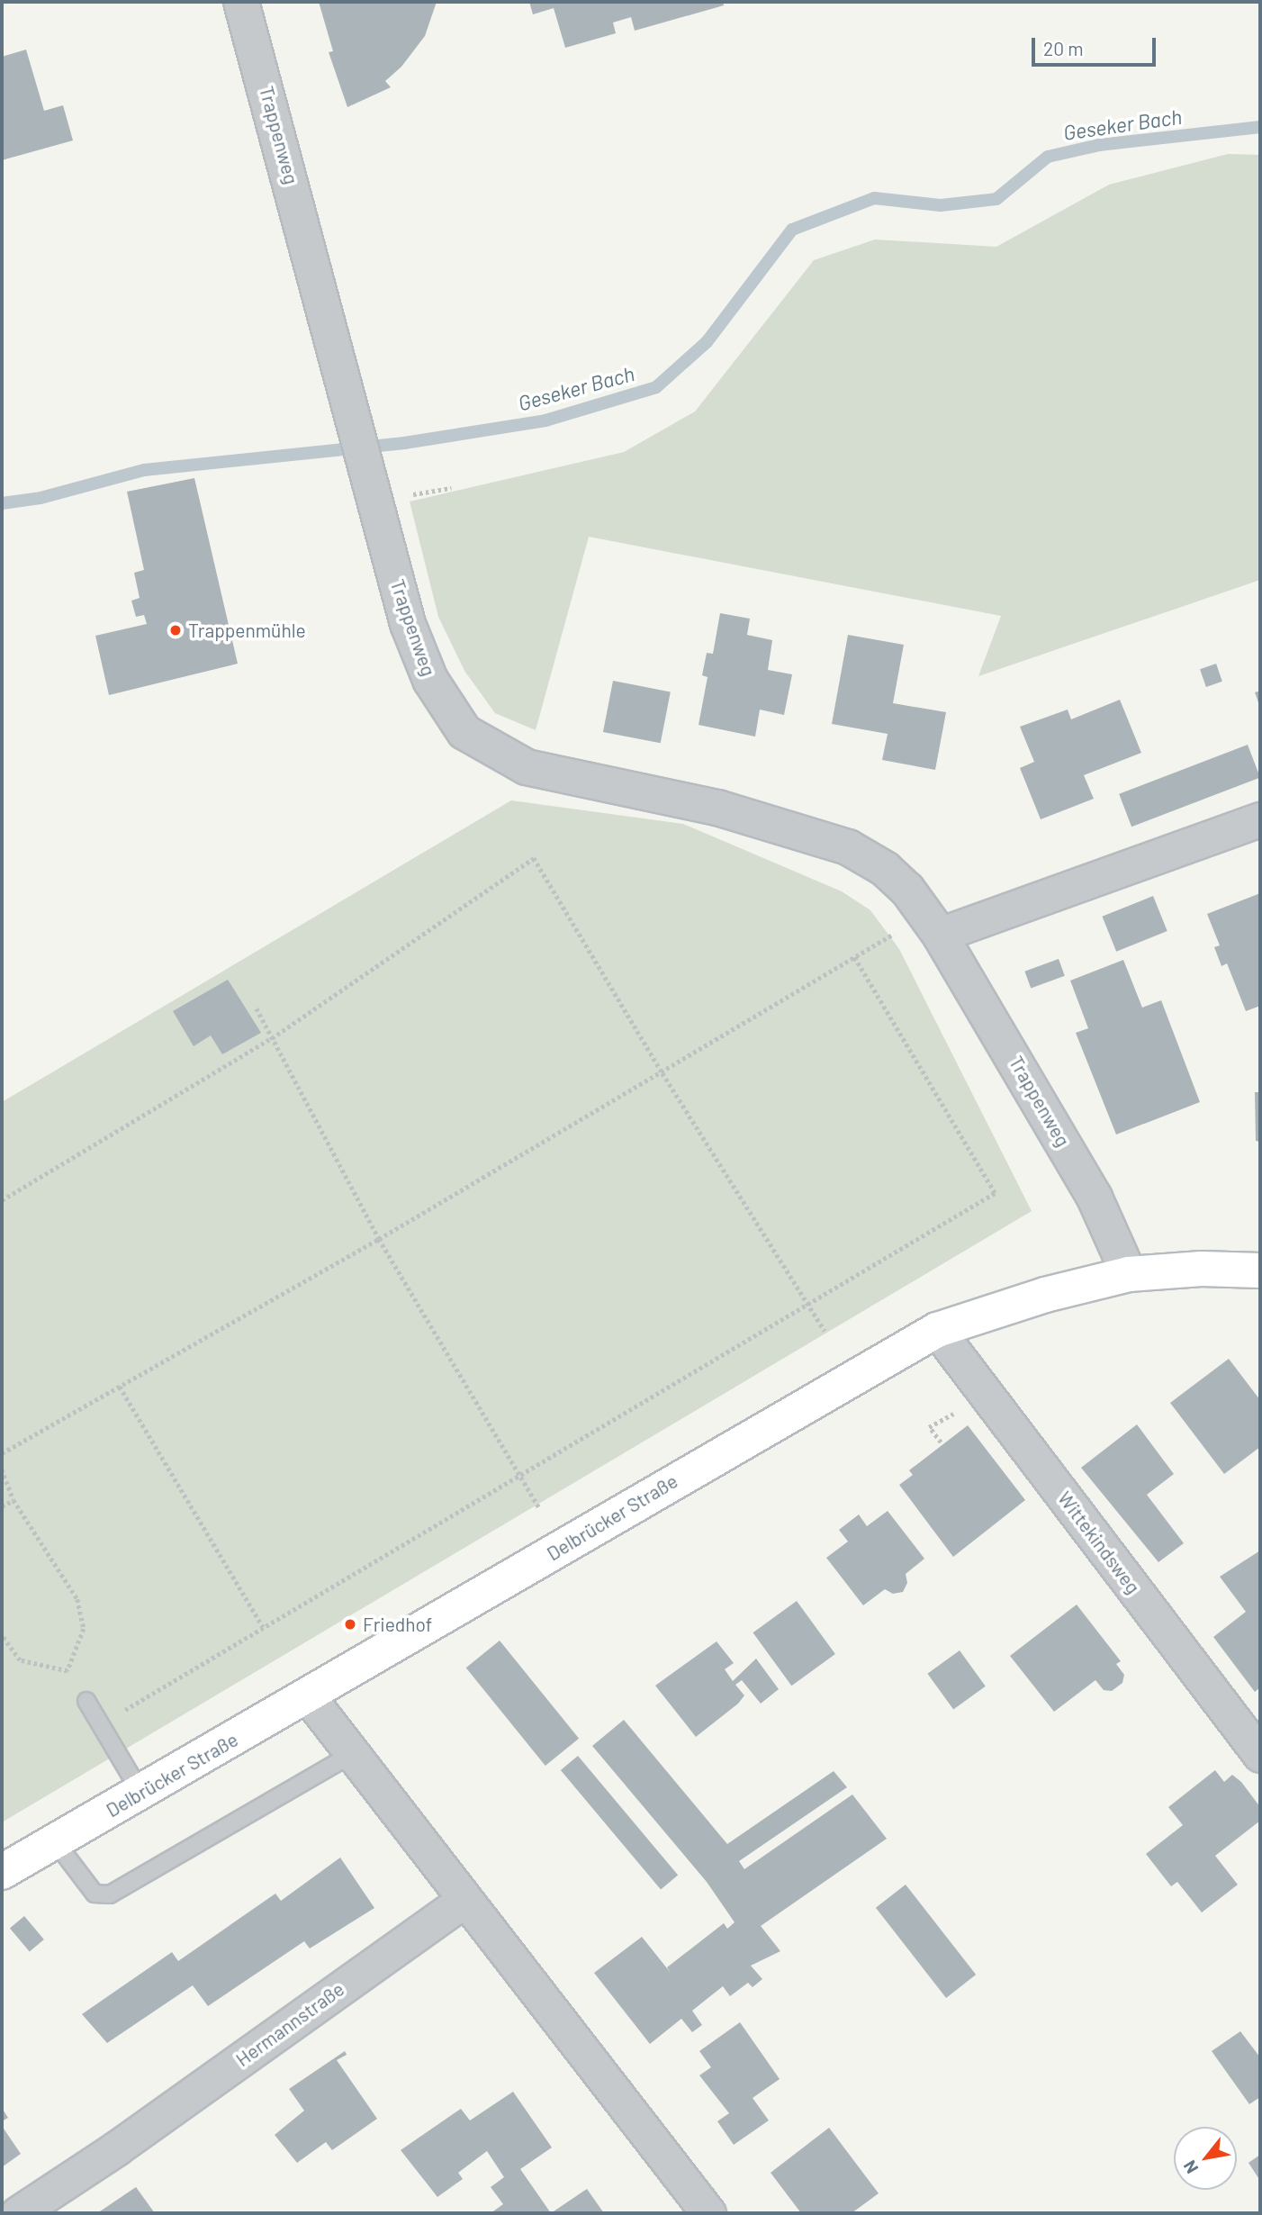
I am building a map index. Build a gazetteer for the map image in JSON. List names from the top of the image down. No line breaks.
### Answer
{"streets":{"main road":["Delbrücker Straße"],"street":["Trappenweg","Wittekindsweg","Hermannstraße"]},"crossings":[["Trappenweg","Delbrücker Straße"],["Delbrücker Straße","Wittekindsweg"]],"water":["Geseker Bach"],"places":["Trappenmühle","Friedhof"],"scale_bar":"20 m","north":"bottom left"}
